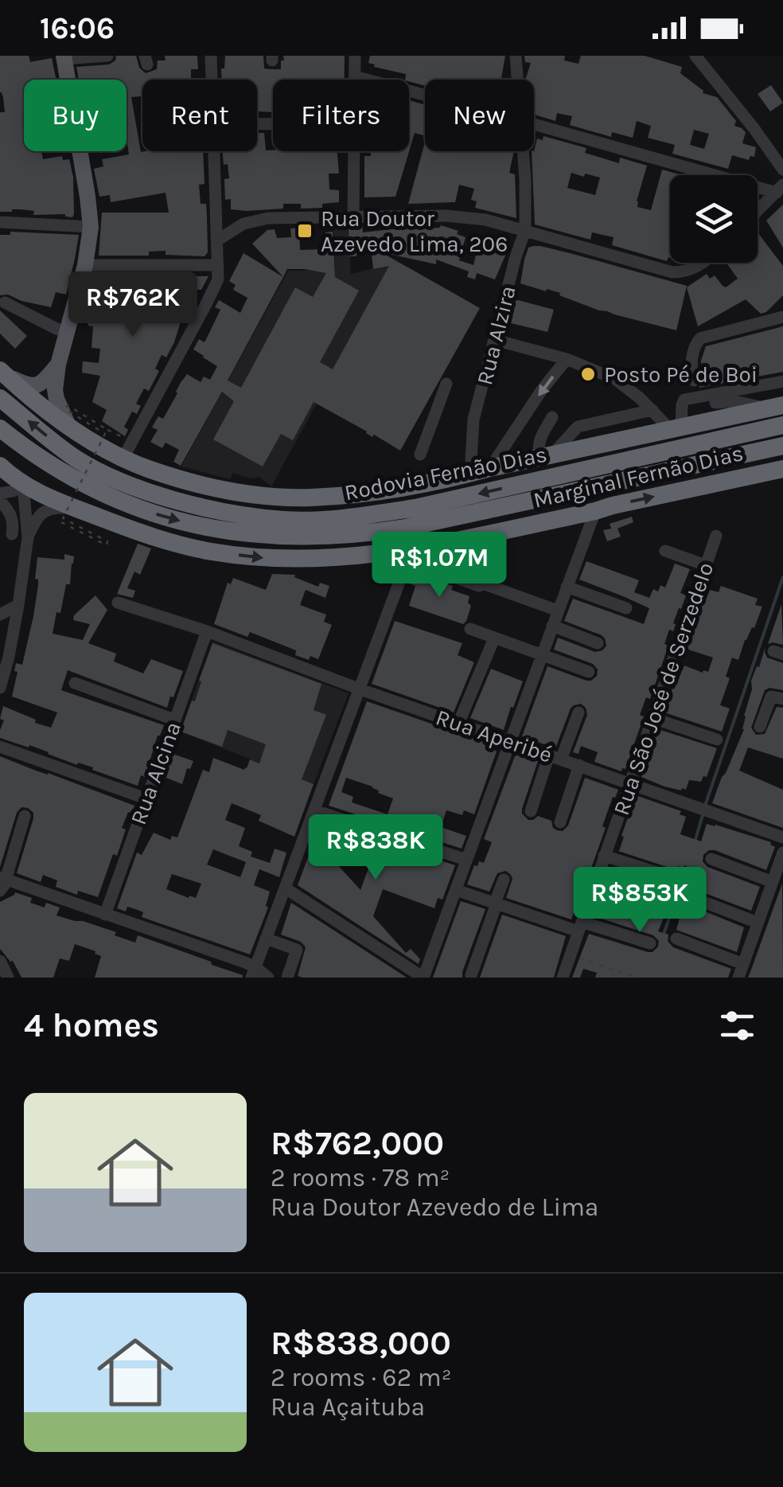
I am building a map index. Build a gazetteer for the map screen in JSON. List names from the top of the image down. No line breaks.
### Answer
{"streets":{"highway":["Rodovia Fernão Dias","Marginal Fernão Dias"],"street":["Rua Alzira","Rua São José de Serzedelo","Rua Aperibé","Rua Alcina"]},"crossings":[["Rua Alzira","Marginal Fernão Dias"],["Rua São José de Serzedelo","Rua Aperibé"],["Rua Aperibé","Rua Alcina"]],"places":{"transit":["Rua Doutor Azevedo Lima, 206"],"other":["Posto Pé de Boi"]},"page":{"status":"16:06","chip":["Buy","Rent","Filters","New"],"price":["R$762K","R$1.07M","R$838K","R$853K"],"heading":"4 homes","list":[{"name":"R$762,000","note":"2 rooms · 78 m² · Rua Doutor Azevedo de Lima"},{"name":"R$838,000","note":"2 rooms · 62 m² · Rua Açaituba"}]}}
